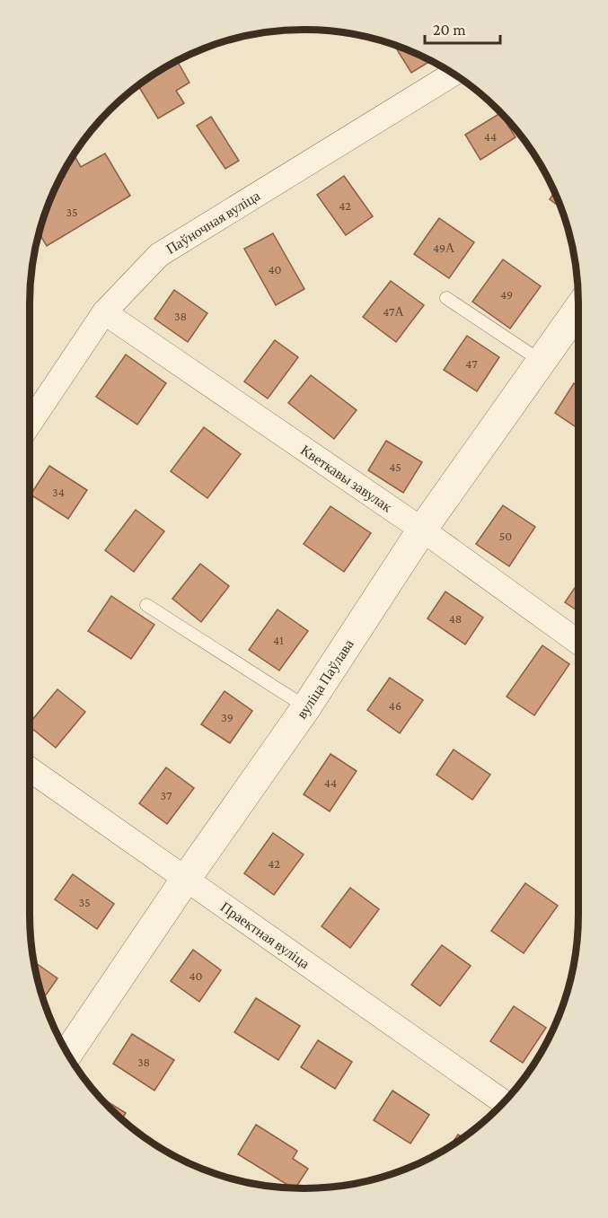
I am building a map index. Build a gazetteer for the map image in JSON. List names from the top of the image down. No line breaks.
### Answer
{"streets":{"street":["Паўночная вуліца","Кветкавы завулак","вуліца Паўлава","Праектная вуліца"]},"crossings":[["Паўночная вуліца","Кветкавы завулак"],["Кветкавы завулак","вуліца Паўлава"],["вуліца Паўлава","Праектная вуліца"]],"house_numbers":["44","42","35","49А","40","49","47А","38","47","45","34","50","48","41","46","39","44","37","42","35","40","38"],"scale_bar":"20 m"}
